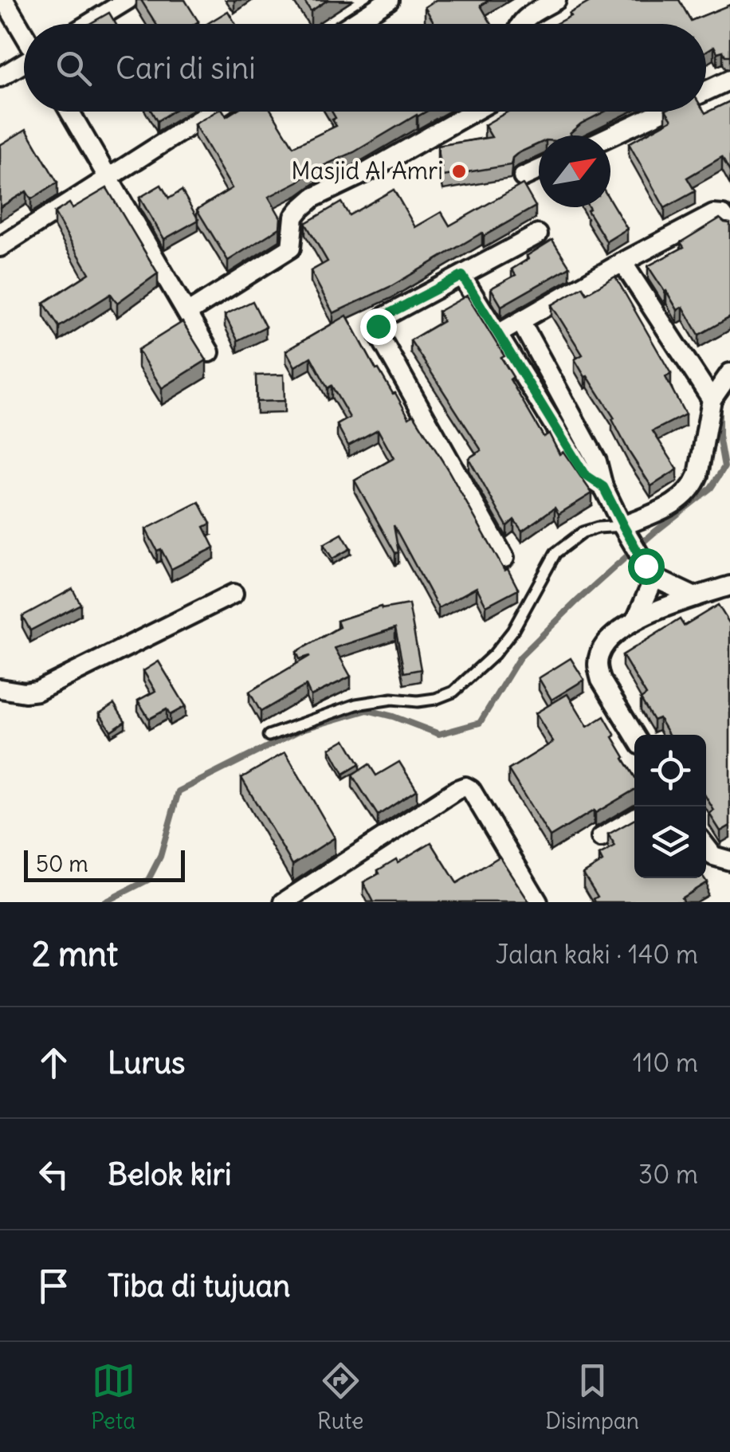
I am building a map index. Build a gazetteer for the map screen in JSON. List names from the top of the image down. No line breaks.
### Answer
{"places":["Masjid Al Amri"],"scale_bar":"50 m","north":"top right","page":{"search":"Cari di sini","scale":"50 m","heading":["2 mnt","Jalan kaki · 140 m"],"list":[["Lurus","110 m"],["Belok kiri","30 m"],"Tiba di tujuan"],"nav":["Peta","Rute","Disimpan"]}}
